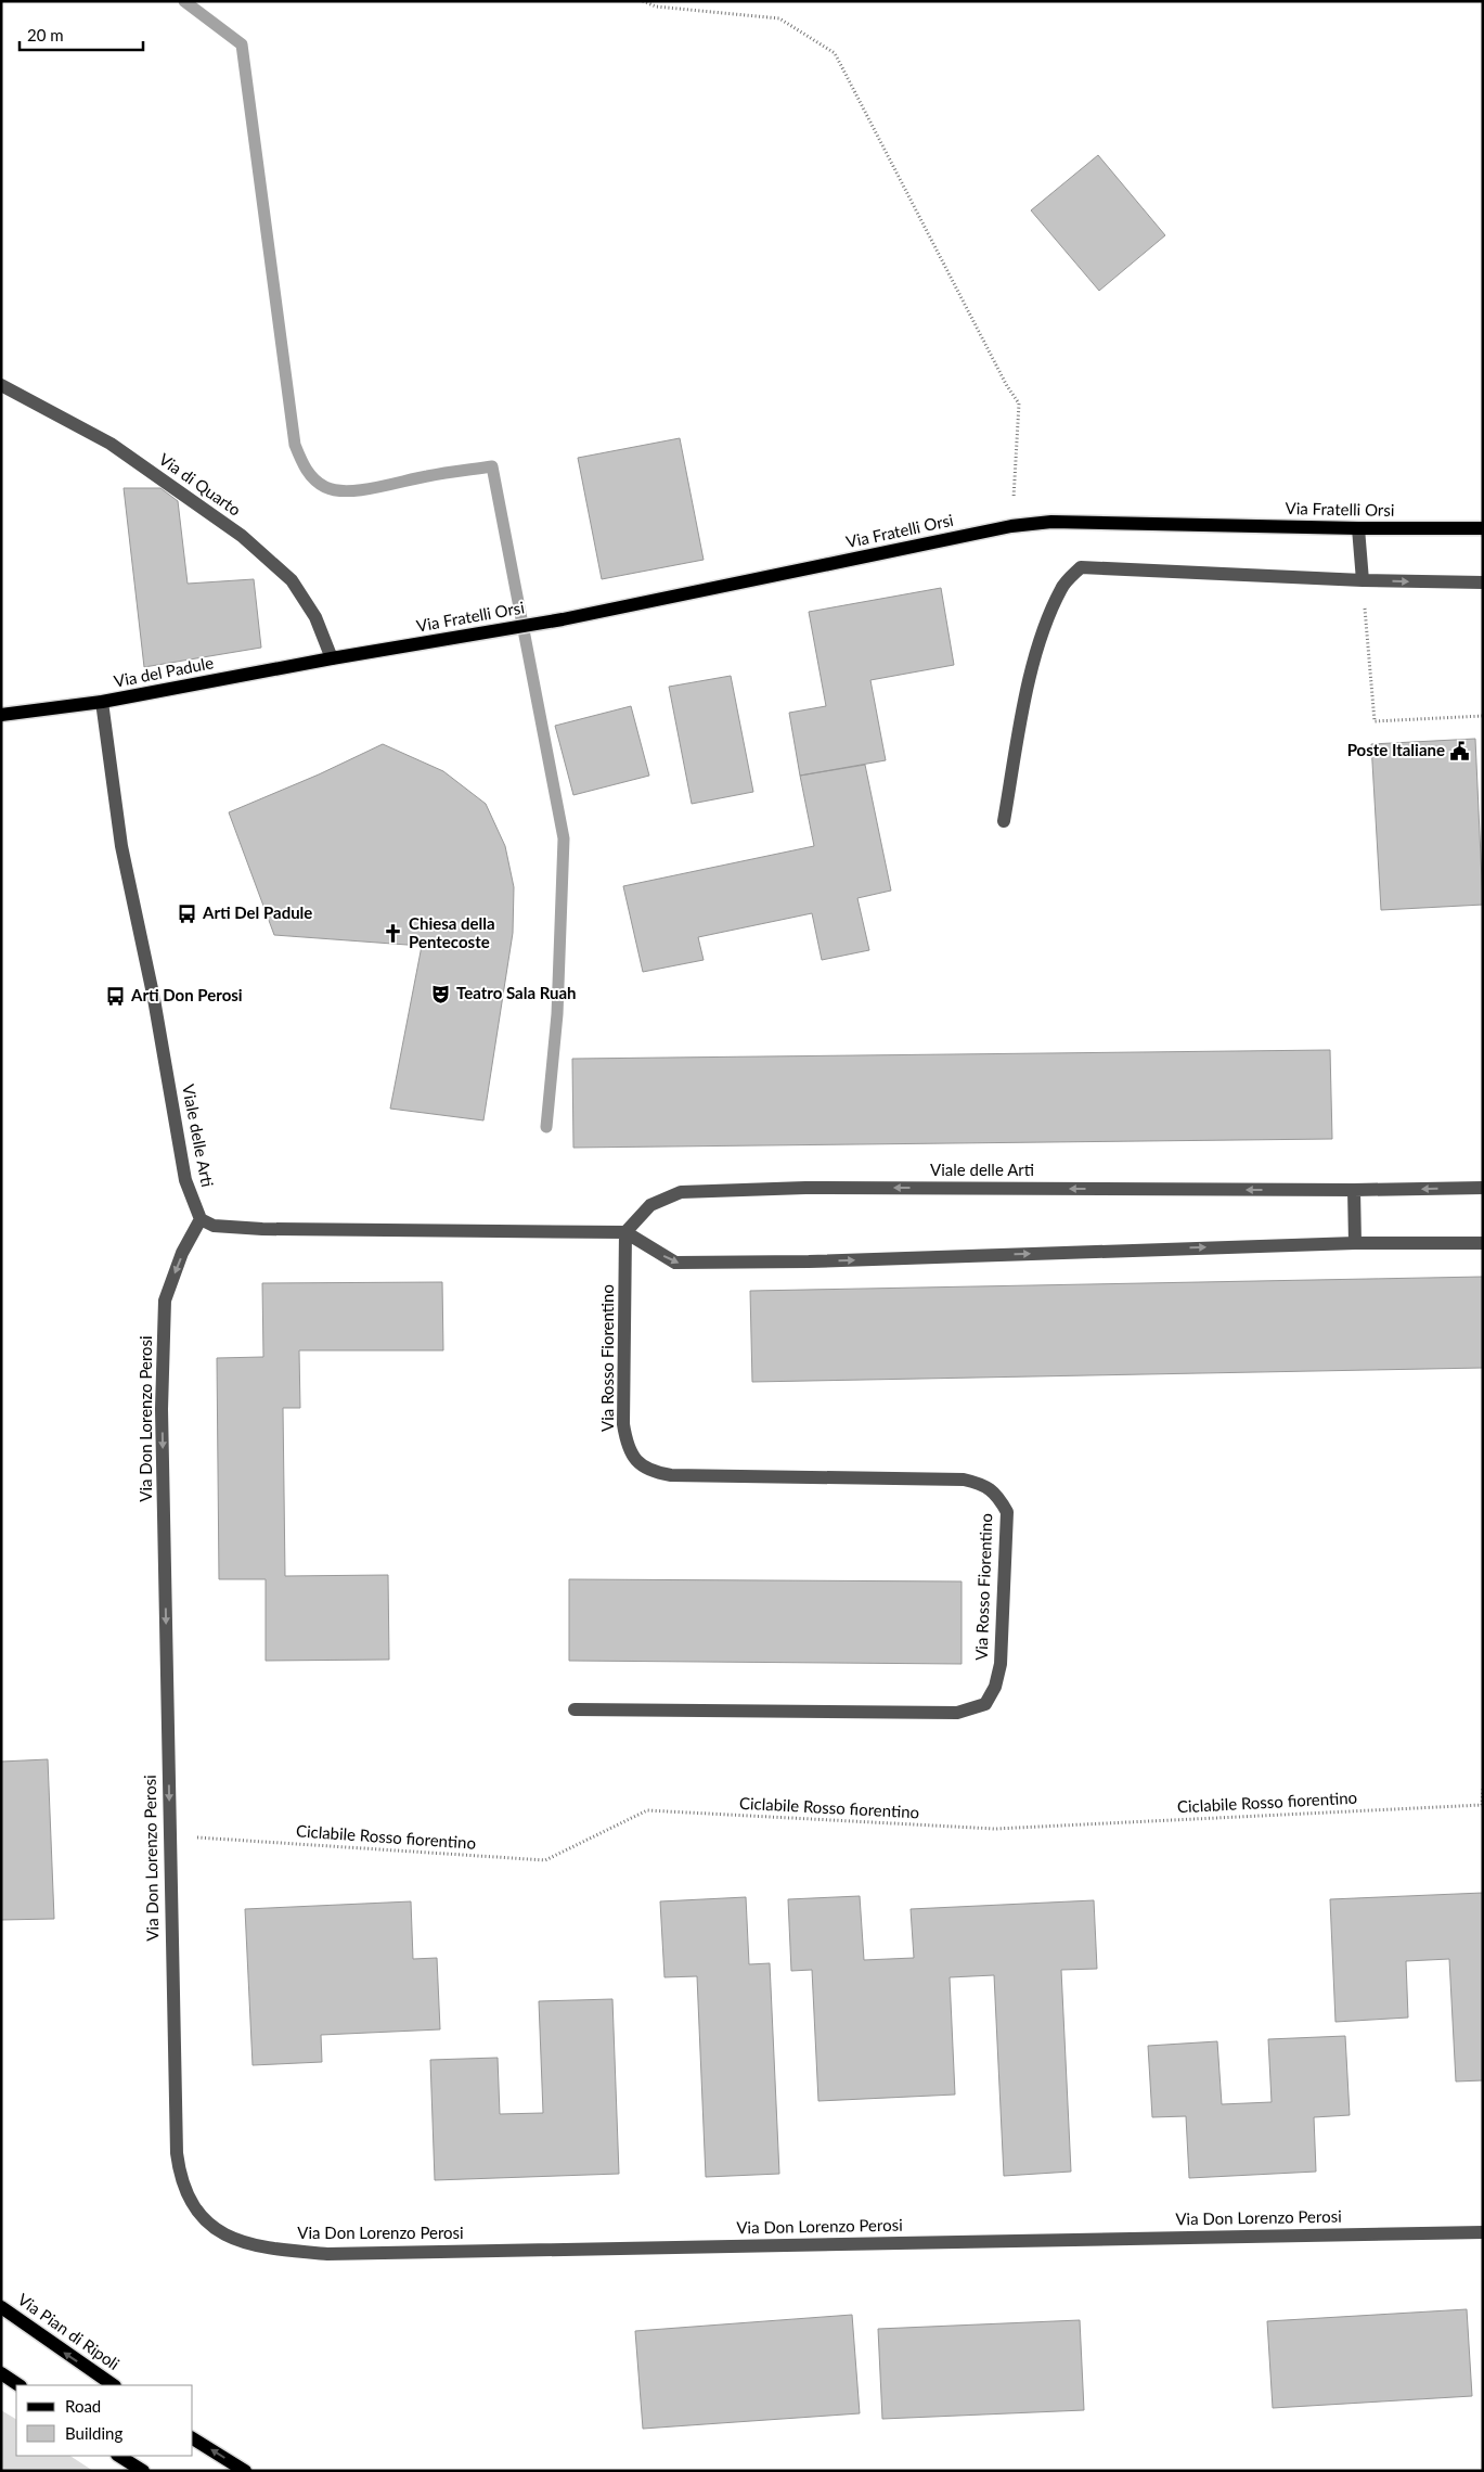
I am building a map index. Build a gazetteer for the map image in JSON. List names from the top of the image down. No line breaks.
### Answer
{"streets":{"main road":["Via Fratelli Orsi","Via del Padule","Via Pian di Ripoli"],"street":["Via di Quarto","Viale delle Arti","Via Rosso Fiorentino","Via Don Lorenzo Perosi"],"path":["Ciclabile Rosso fiorentino"]},"crossings":[["Via di Quarto","Via Fratelli Orsi"],["Via di Quarto","Via del Padule"],["Via Fratelli Orsi","Via del Padule"],["Via del Padule","Viale delle Arti"],["Viale delle Arti","Via Rosso Fiorentino"],["Viale delle Arti","Via Don Lorenzo Perosi"],["Via Don Lorenzo Perosi","Ciclabile Rosso fiorentino"]],"one_way":["Via Pian di Ripoli"],"places":{"public building":["Poste Italiane"],"bus stop":["Arti Del Padule","Arti Don Perosi"],"church":["Chiesa della Pentecoste"],"theatre":["Teatro Sala Ruah"]},"legend":["Road","Building"],"scale_bar":"20 m"}
